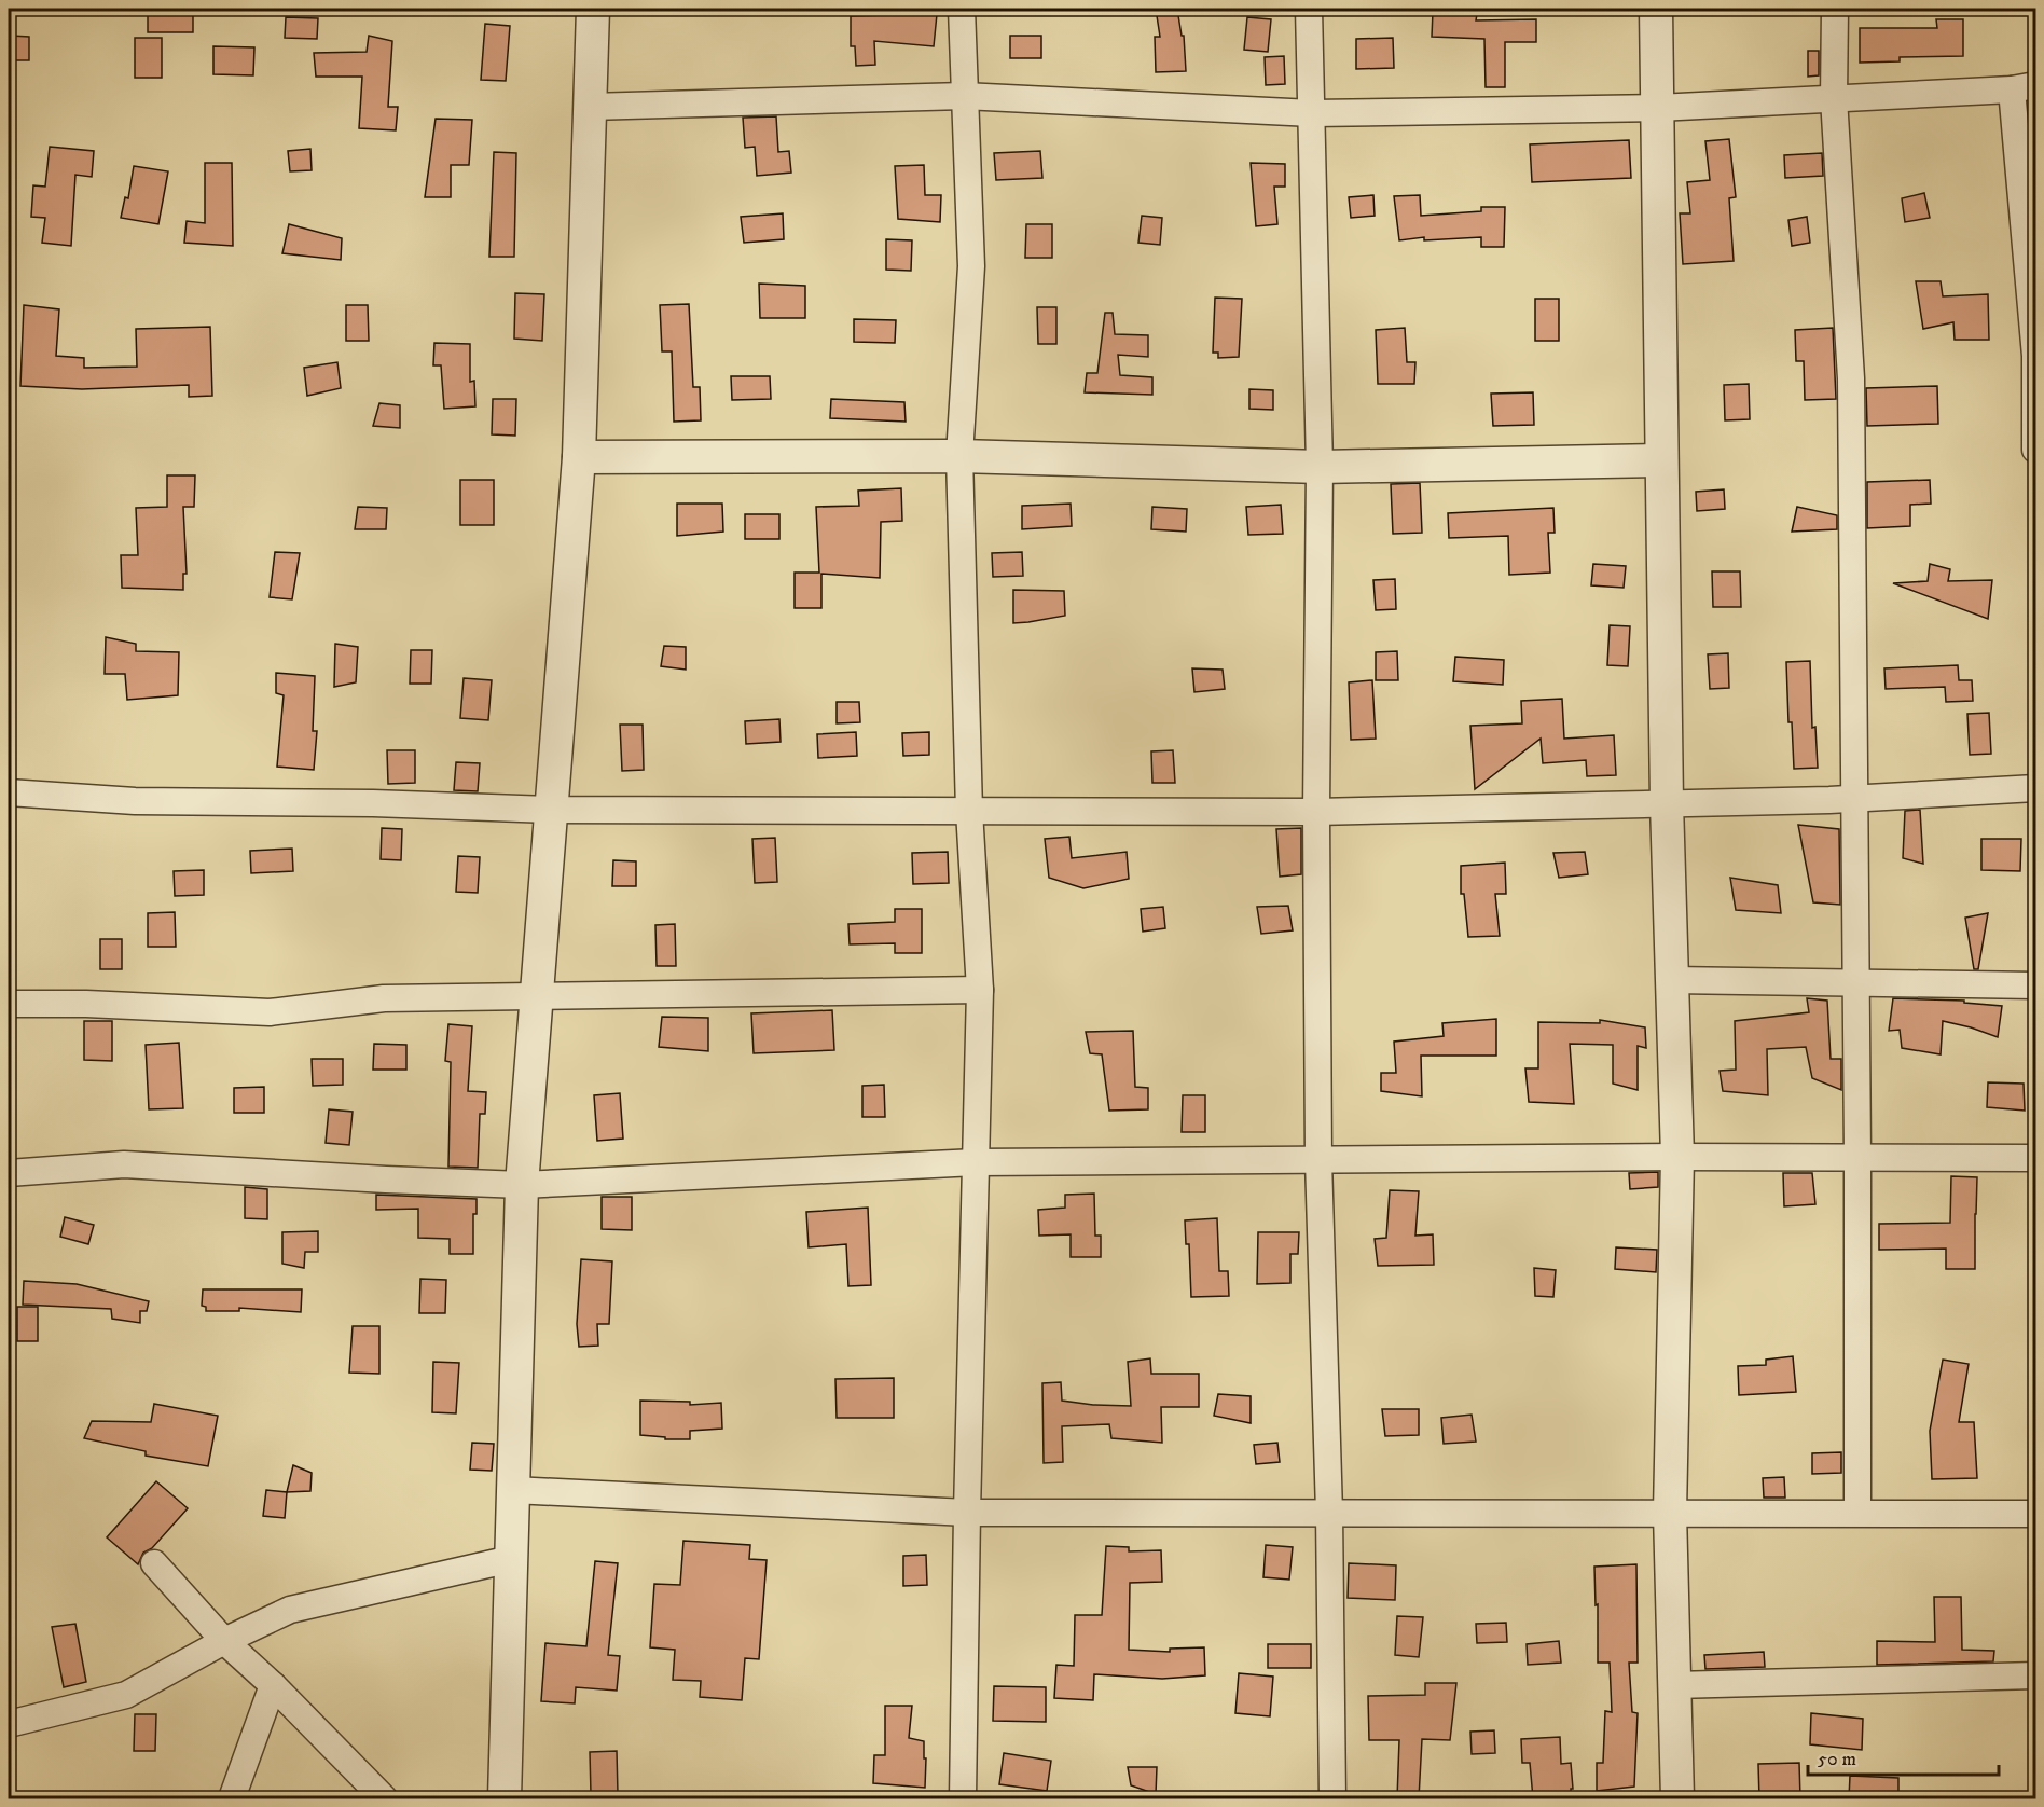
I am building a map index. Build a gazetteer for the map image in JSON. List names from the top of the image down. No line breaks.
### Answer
{"scale_bar":"50 m"}
